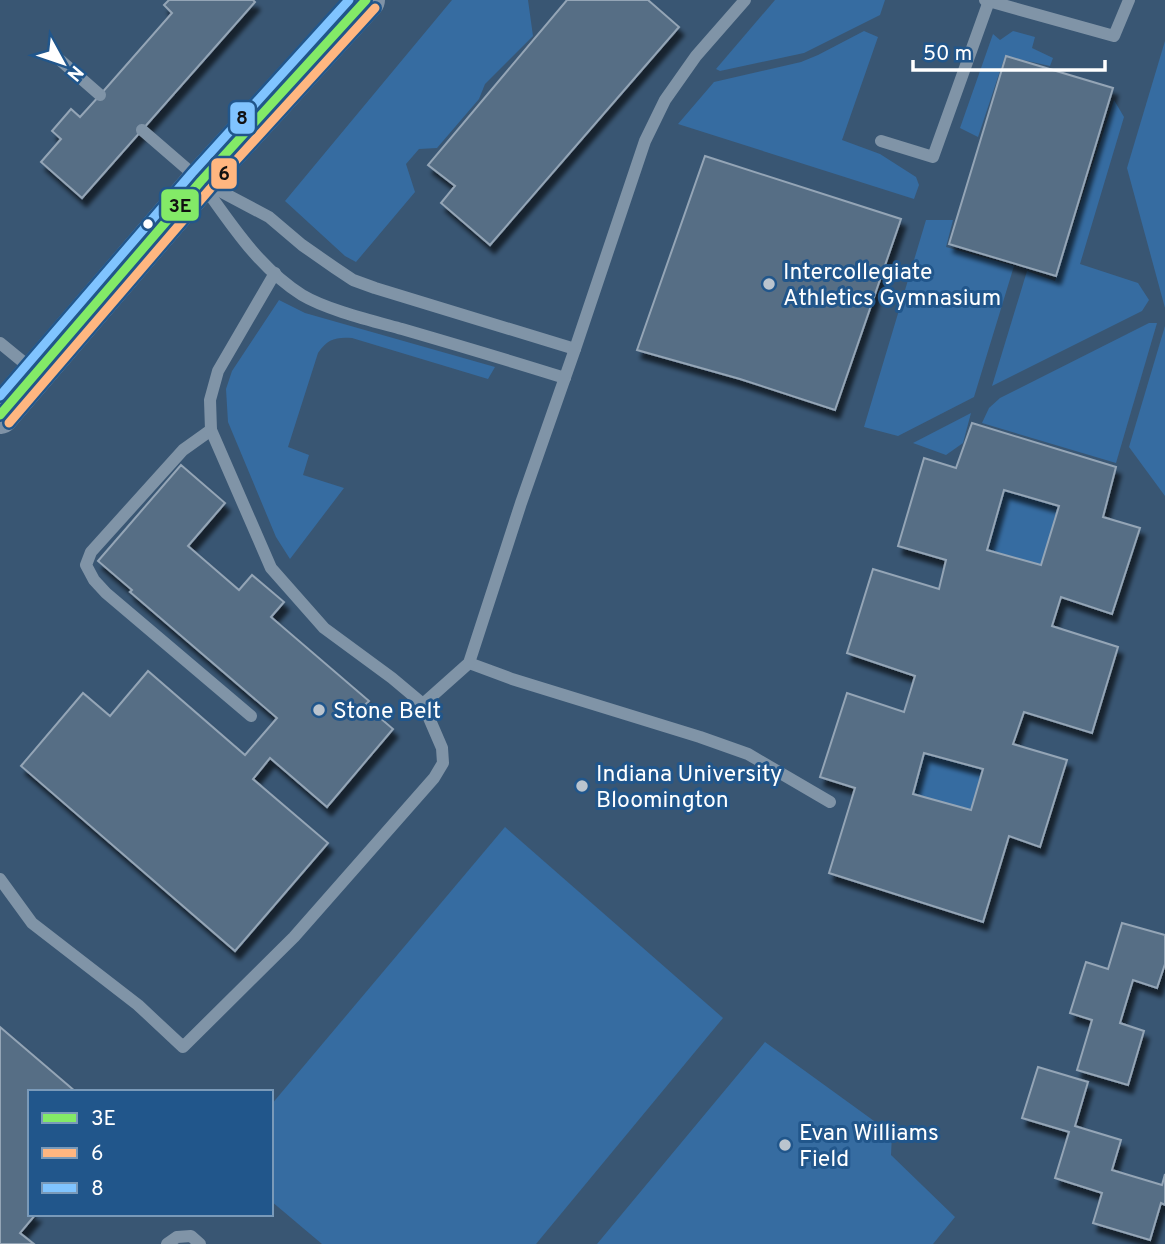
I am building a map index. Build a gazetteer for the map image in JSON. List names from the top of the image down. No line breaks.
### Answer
{"places":["Intercollegiate Athletics Gymnasium","Stone Belt","Indiana University Bloomington","Evan Williams Field"],"lines":["transit line 3E","transit line 8","transit line 6"],"legend":["3E","6","8"],"scale_bar":"50 m","north":"bottom right"}
